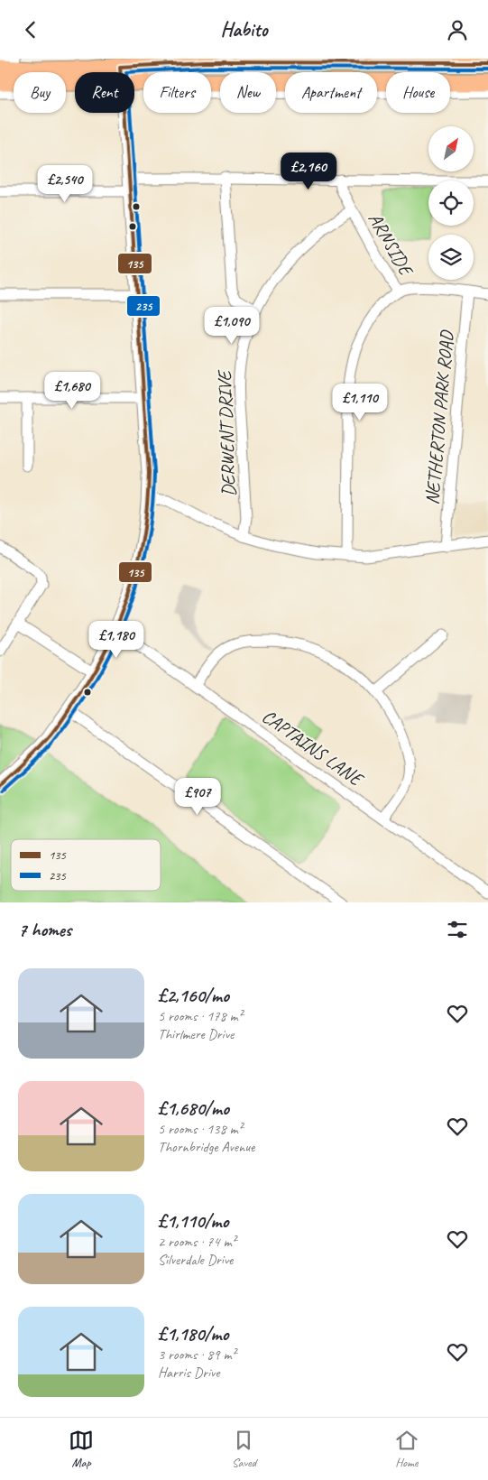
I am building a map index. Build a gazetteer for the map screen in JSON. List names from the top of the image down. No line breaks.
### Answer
{"streets":{"street":["ARNSIDE","NETHERTON PARK ROAD","DERWENT DRIVE","CAPTAINS LANE"]},"crossings":[["ARNSIDE","NETHERTON PARK ROAD"],["ARNSIDE","DERWENT DRIVE"]],"lines":["transit line 135","transit line 235"],"legend":["135","235"],"north":"top right","page":{"header":"Habito","chip":["Buy","Rent","Filters","New","Apartment","House"],"price":["£2,160","£2,540","£1,090","£1,680","£1,110","£1,180","£907"],"heading":"7 homes","list":[{"name":"£2,160/mo","note":"5 rooms · 178 m² · Thirlmere Drive"},{"name":"£1,680/mo","note":"5 rooms · 138 m² · Thornbridge Avenue"},{"name":"£1,110/mo","note":"2 rooms · 74 m² · Silverdale Drive"},{"name":"£1,180/mo","note":"3 rooms · 89 m² · Harris Drive"}],"tabs":["Map","Saved","Home"]}}
